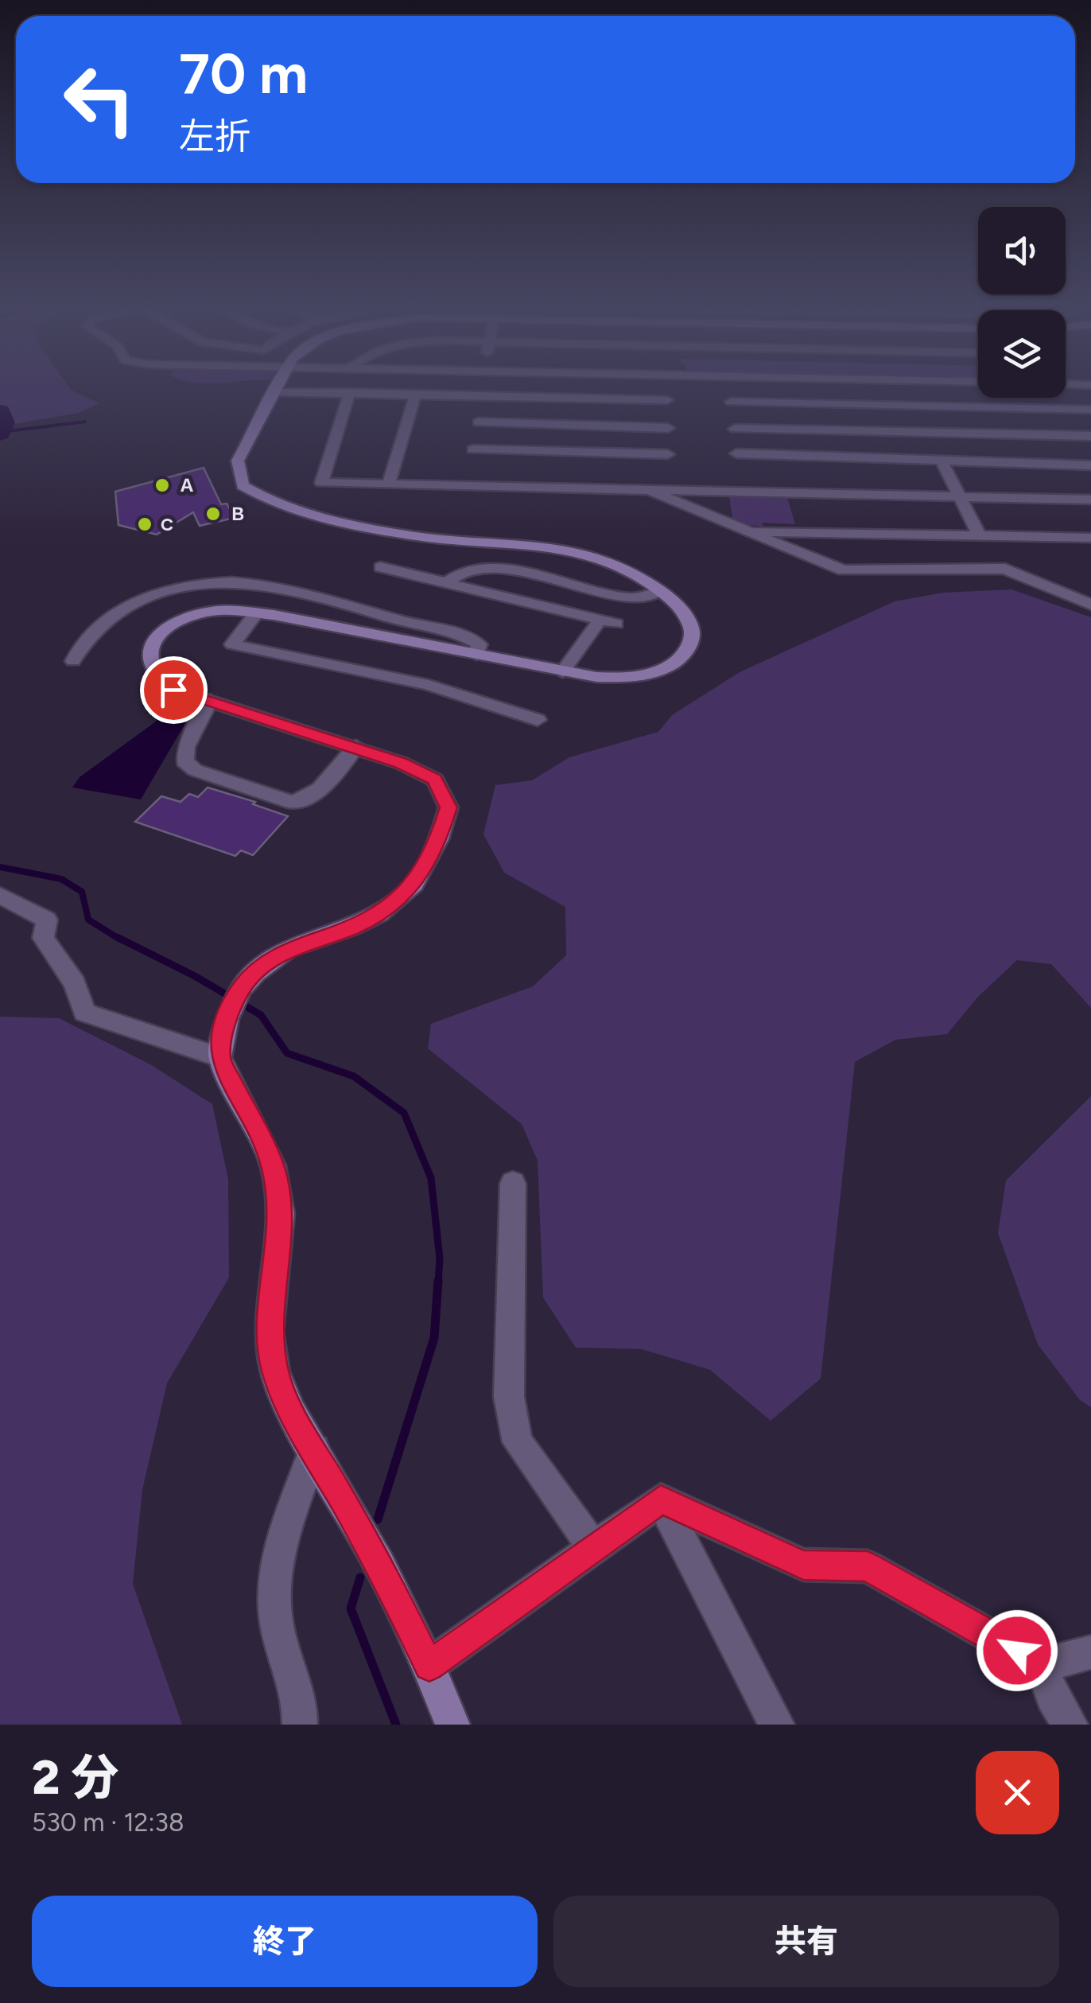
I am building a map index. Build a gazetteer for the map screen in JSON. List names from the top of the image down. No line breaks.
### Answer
{"places":["Ａ","Ｂ","C"],"page":{"turn":["70 m","左折"],"heading":["2 分","530 m · 12:38"],"buttons":["終了","共有"]}}
